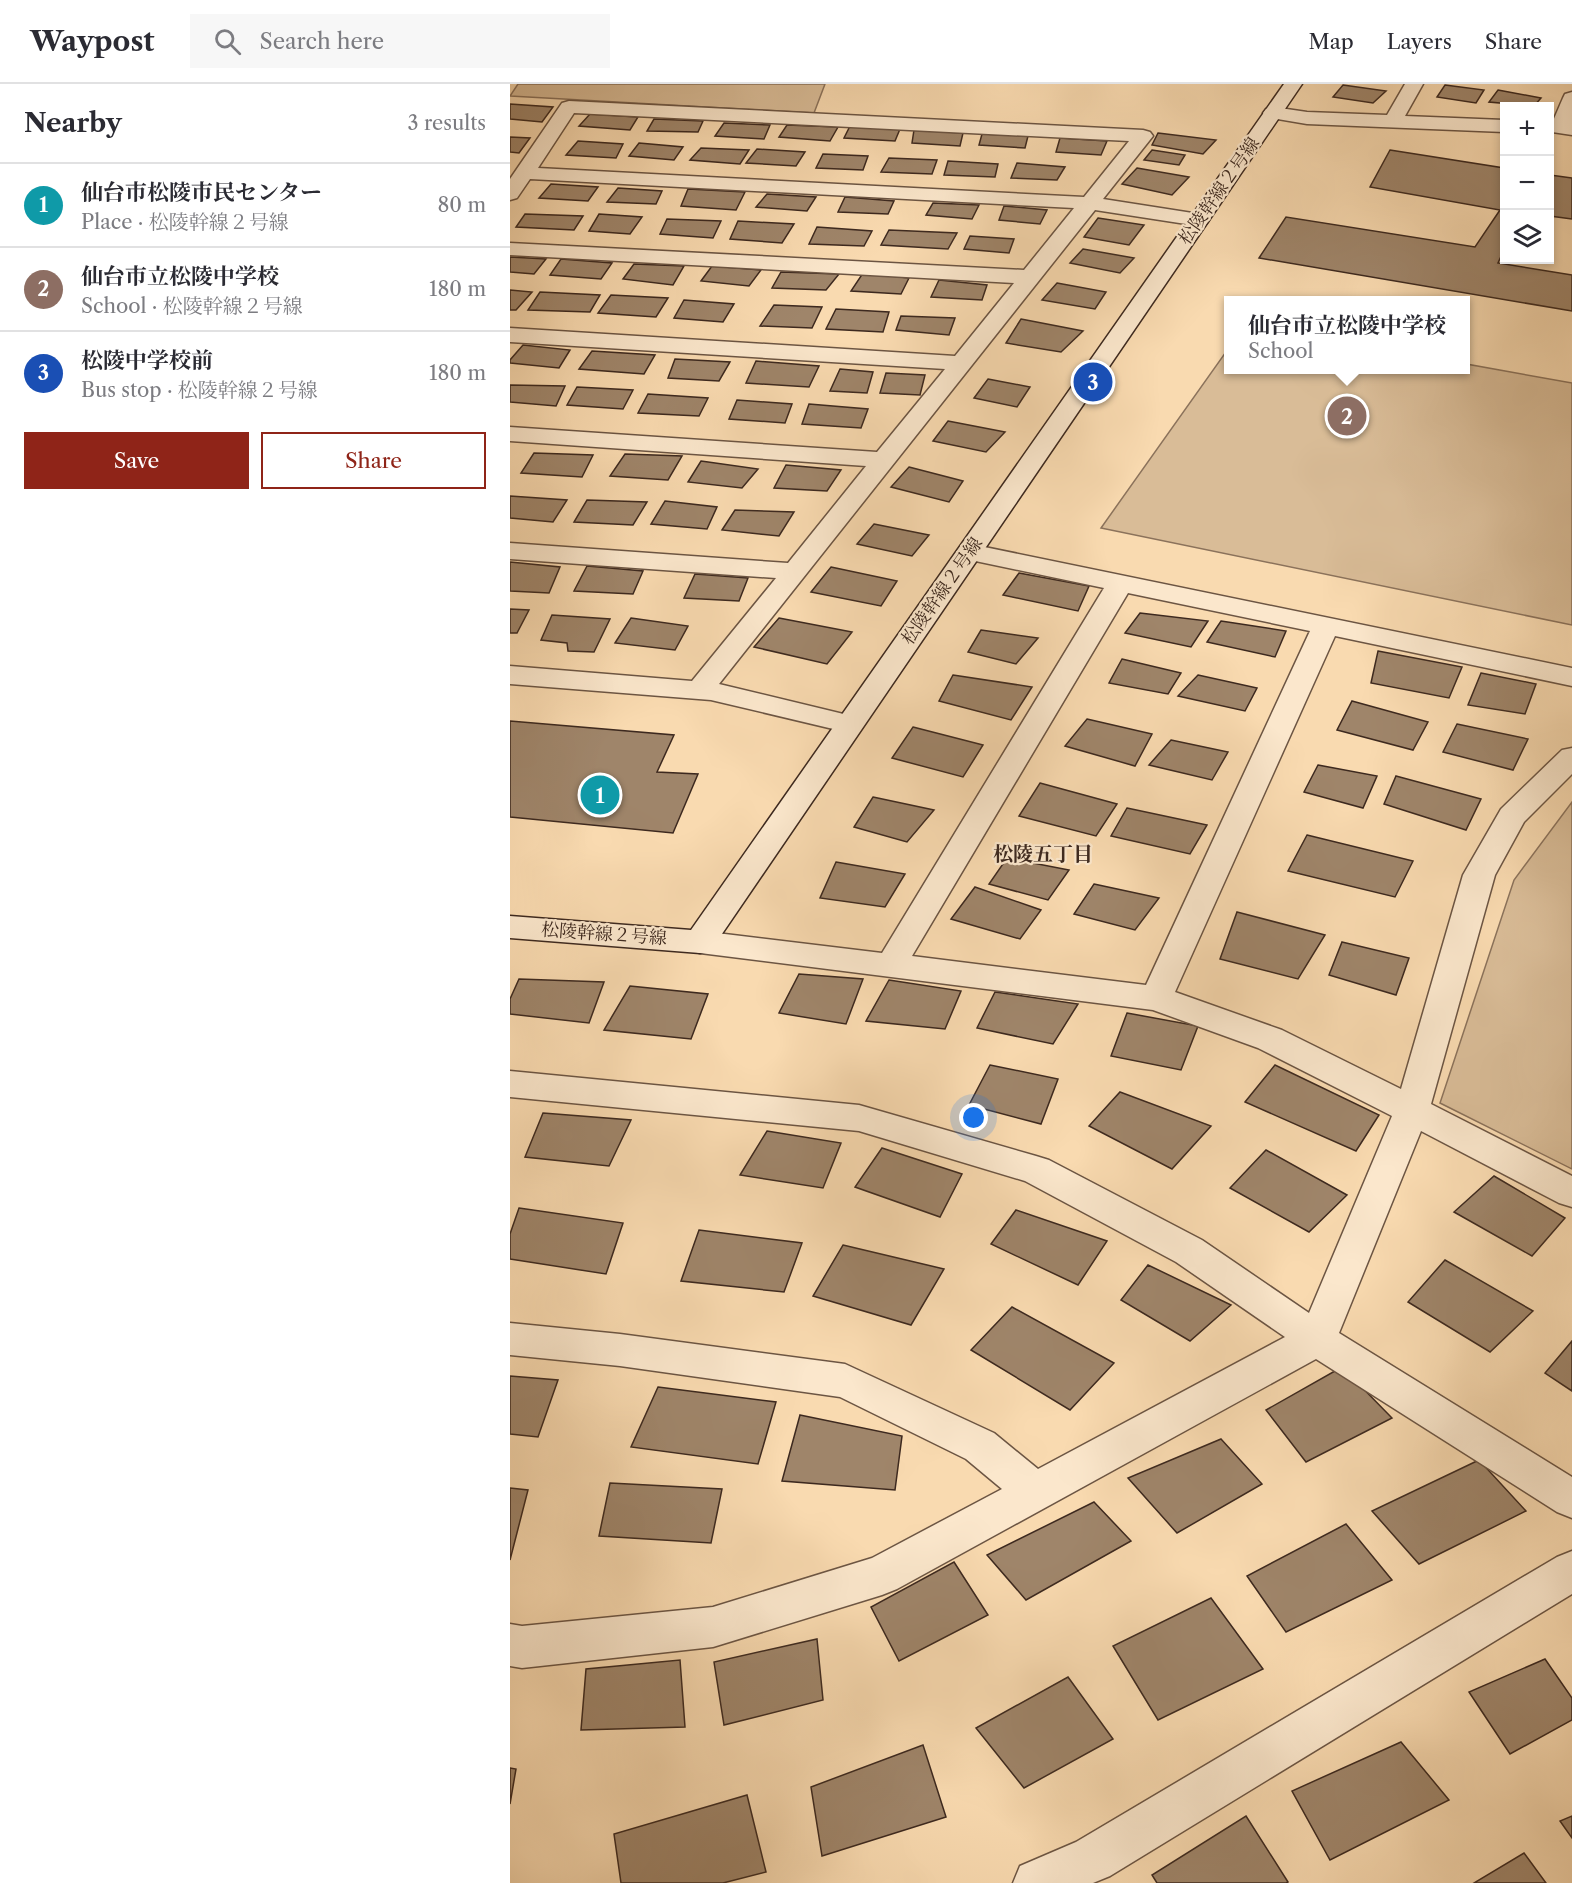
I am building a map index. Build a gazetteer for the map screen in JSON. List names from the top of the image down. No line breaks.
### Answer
{"streets":{"street":["松陵幹線２号線"]},"districts":["松陵五丁目"],"page":{"header":"Waypost","search":"Search here","nav":["Map","Layers","Share"],"heading":["Nearby","3 results"],"map_buttons":["+","−"],"list":[{"mark":"1","name":"仙台市松陵市民センター","note":"Place · 松陵幹線２号線","value":"80 m"},{"mark":"2","name":"仙台市立松陵中学校","note":"School · 松陵幹線２号線","value":"180 m"},{"mark":"3","name":"松陵中学校前","note":"Bus stop · 松陵幹線２号線","value":"180 m"}],"popup":["仙台市立松陵中学校","School"],"pins":["3","2","1"],"buttons":["Save","Share"]}}
